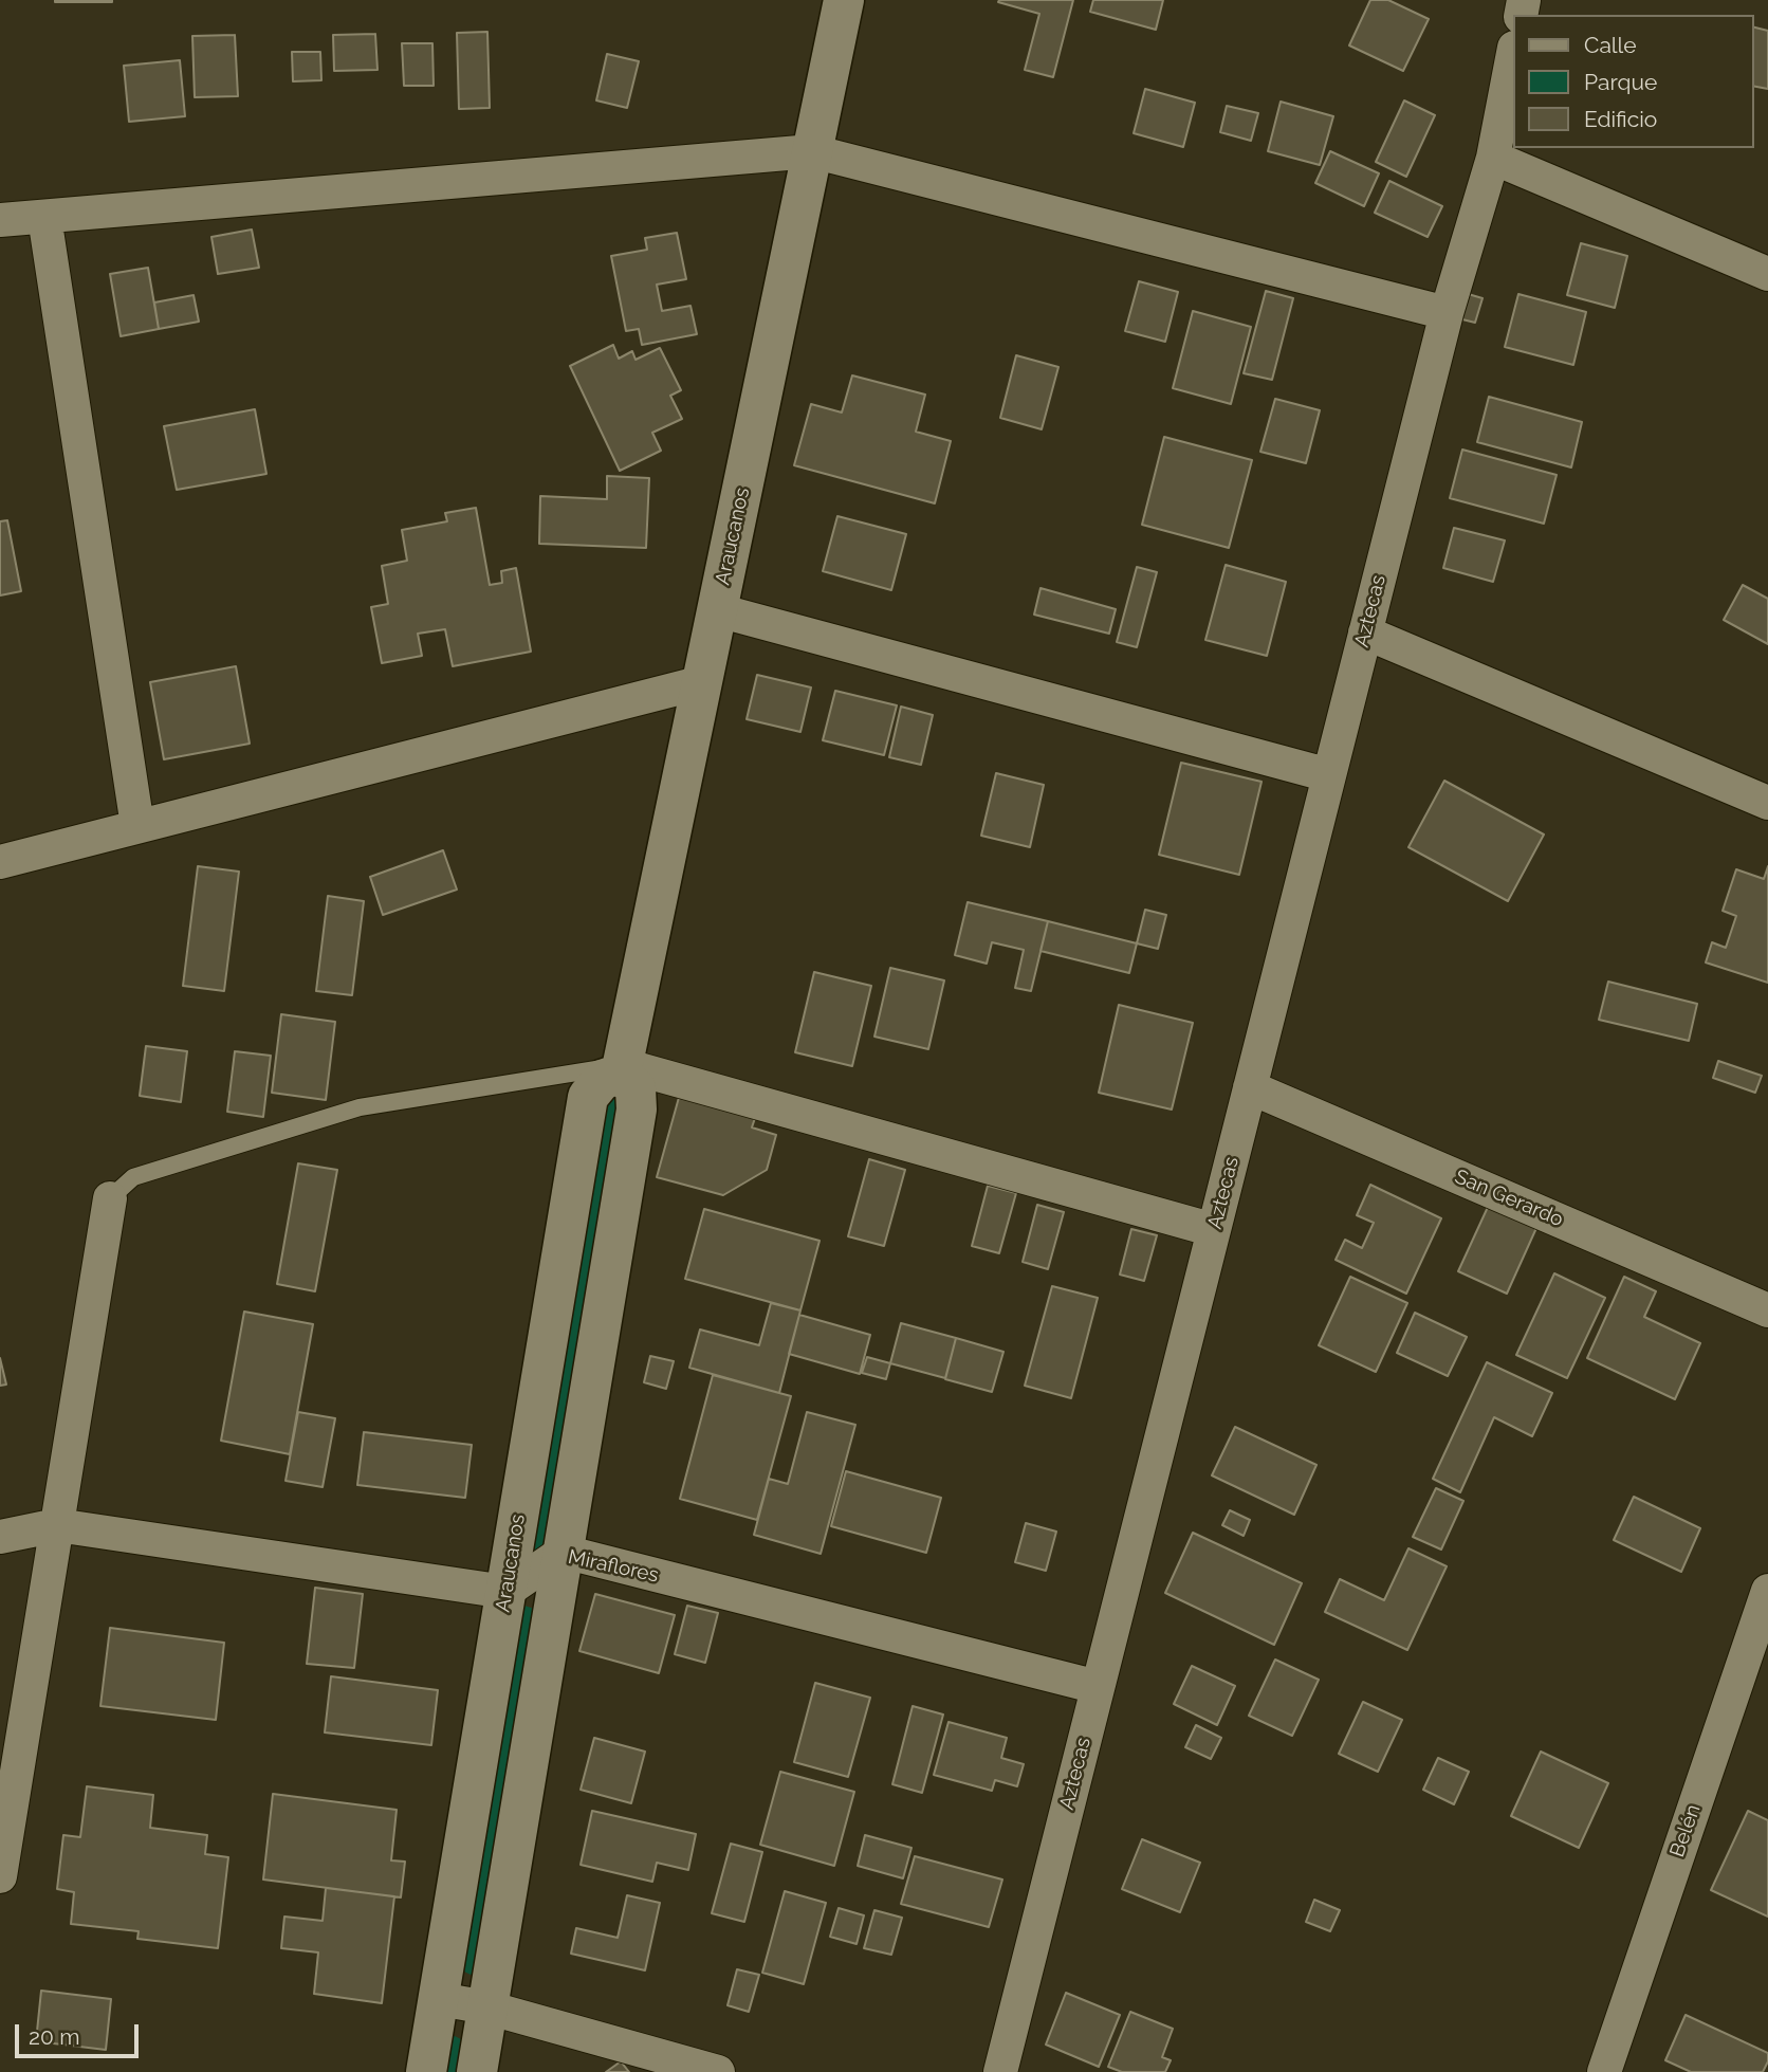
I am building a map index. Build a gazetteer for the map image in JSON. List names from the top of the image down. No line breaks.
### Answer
{"streets":{"street":["Araucanos","Aztecas","San Gerardo","Miraflores","Belén"]},"crossings":[["Araucanos","Miraflores"],["Aztecas","San Gerardo"],["Aztecas","Miraflores"]],"legend":["Calle","Parque","Edificio"],"scale_bar":"20 m"}
